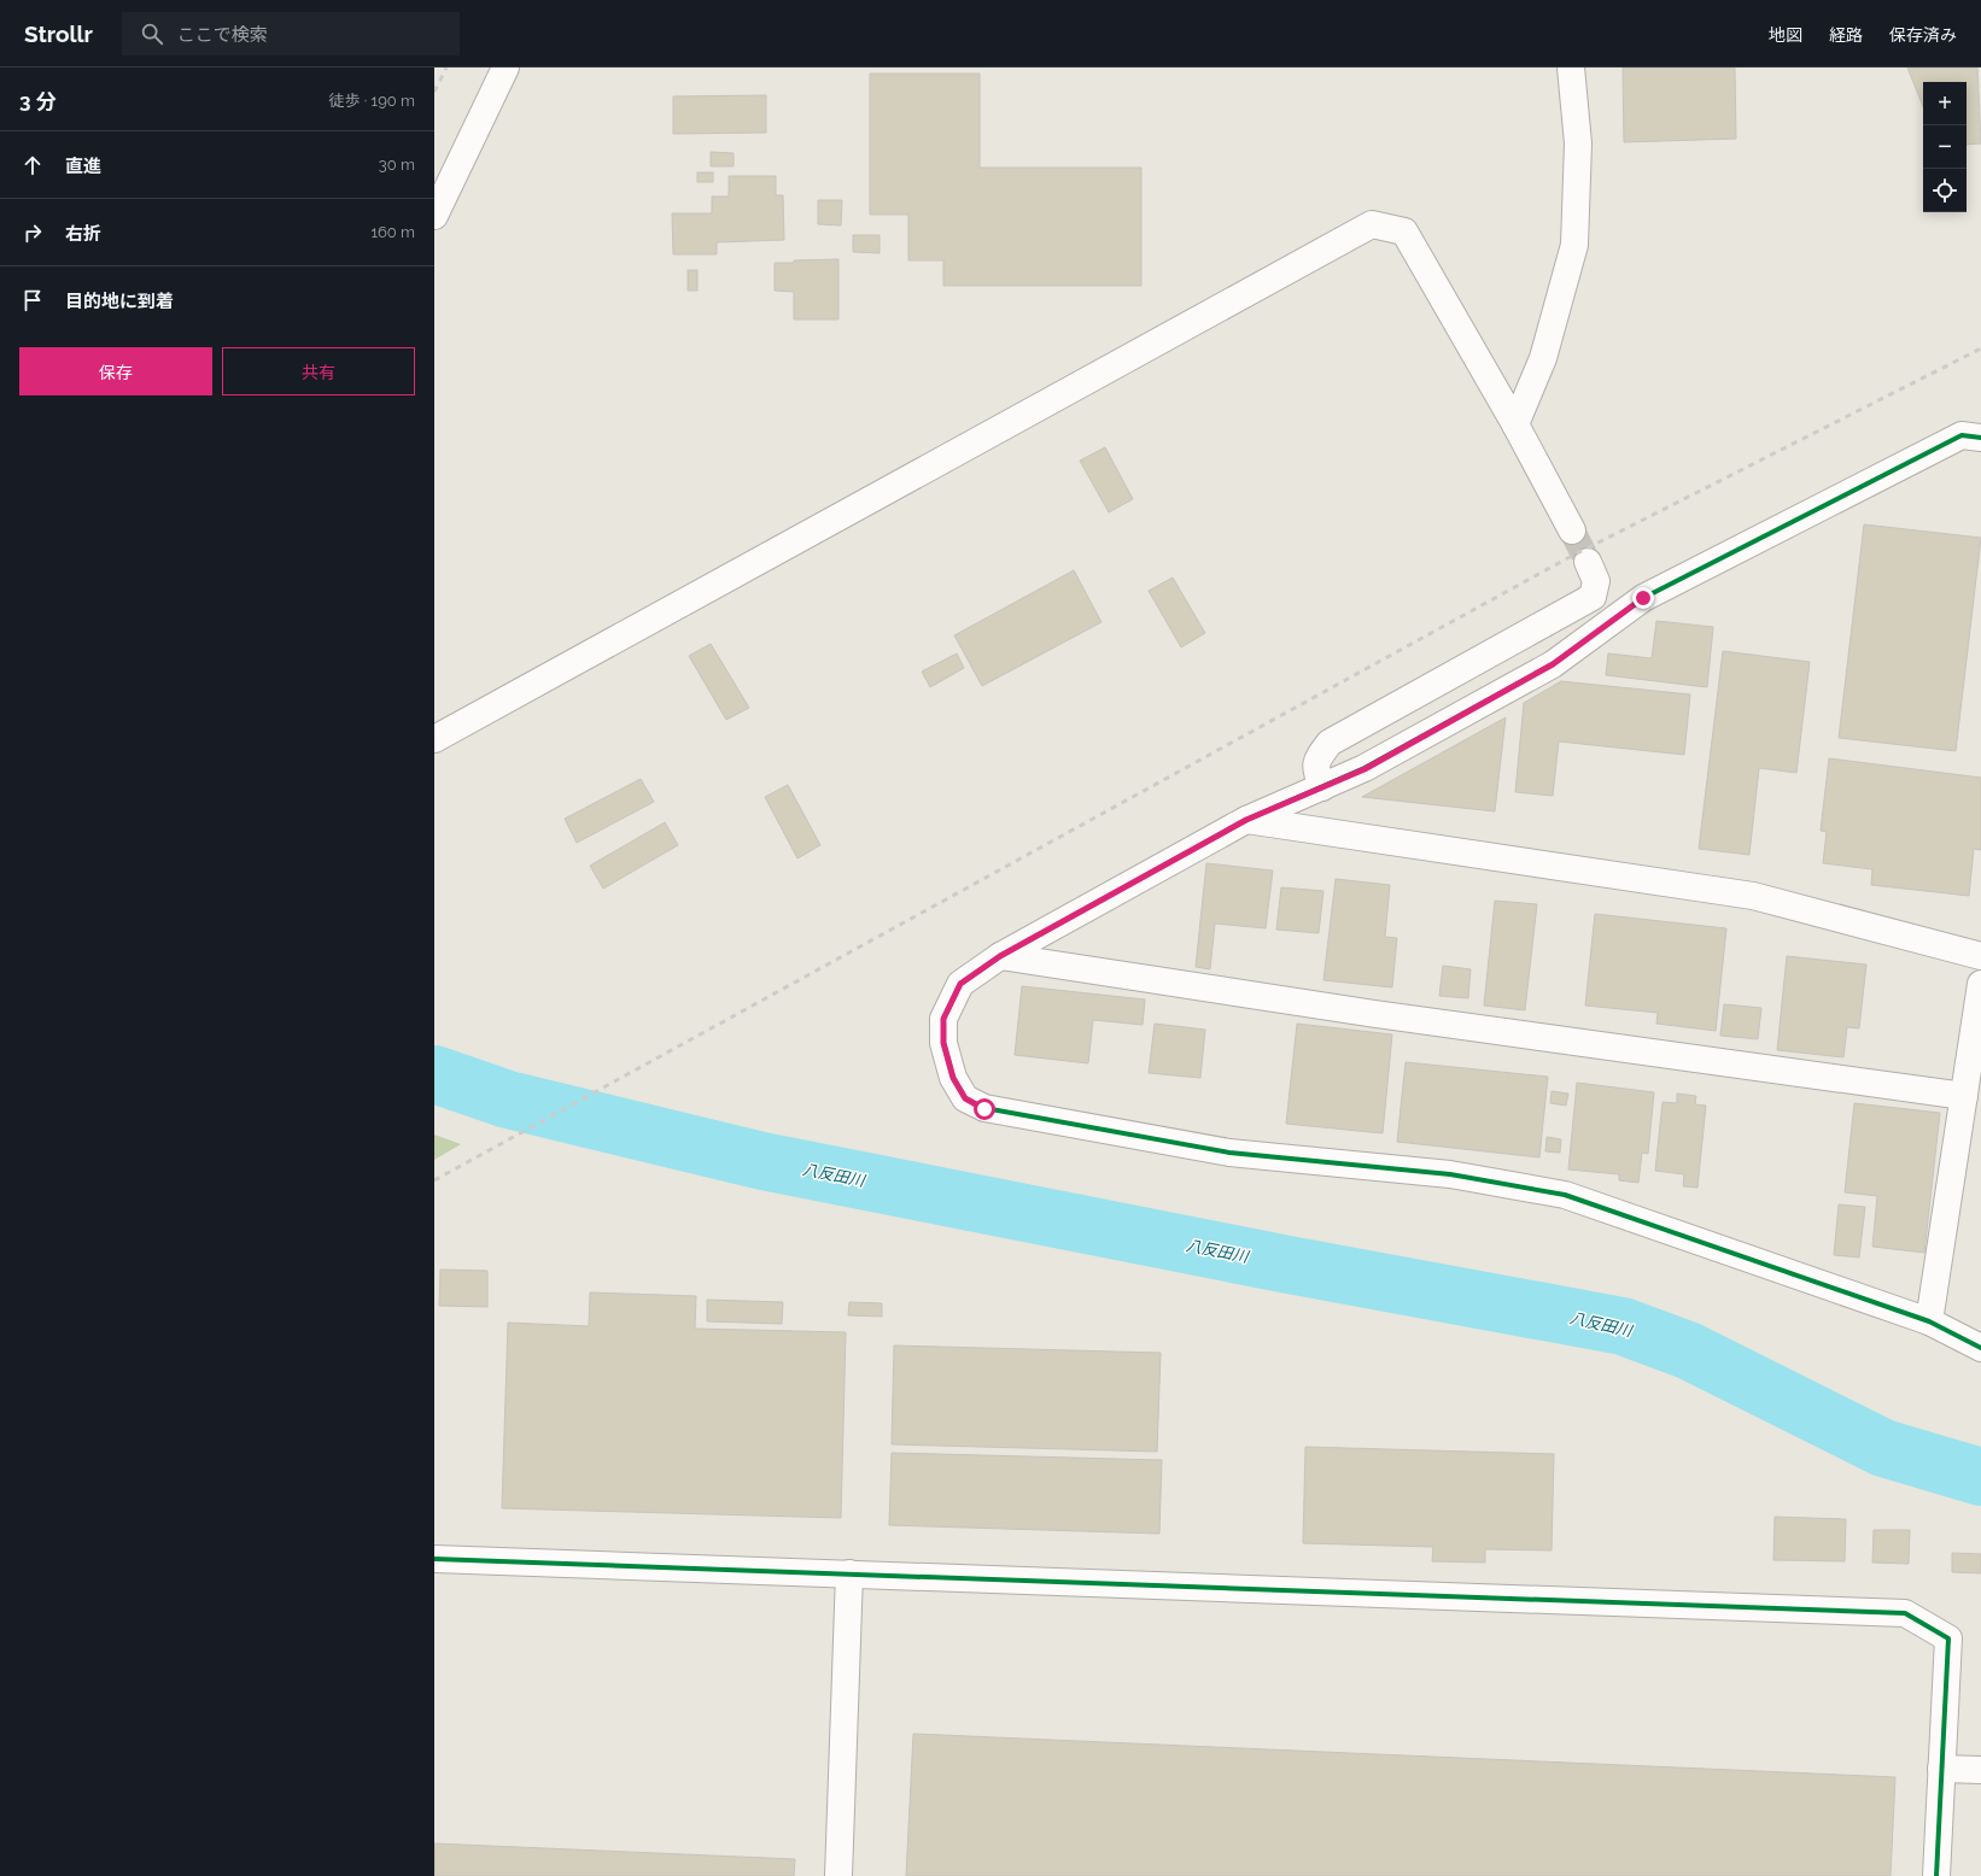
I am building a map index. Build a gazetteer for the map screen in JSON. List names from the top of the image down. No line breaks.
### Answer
{"water":["八反田川"],"page":{"header":"Strollr","search":"ここで検索","nav":["地図","経路","保存済み"],"heading":["3 分","徒歩 · 190 m"],"map_buttons":["+","−"],"list":[["直進","30 m"],["右折","160 m"],"目的地に到着"],"buttons":["保存","共有"]}}
